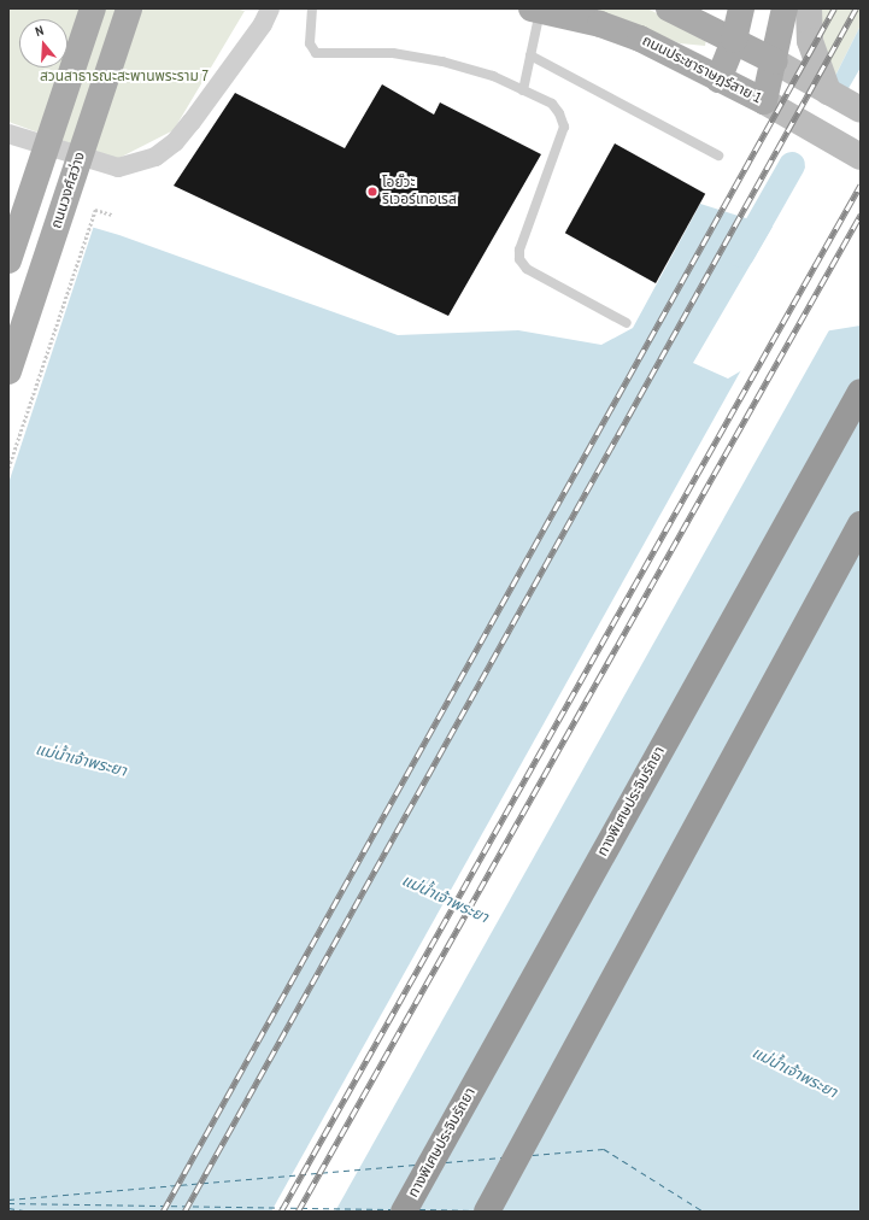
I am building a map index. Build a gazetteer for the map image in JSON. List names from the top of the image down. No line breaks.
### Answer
{"streets":{"highway":["ทางพิเศษประจิมรัถยา"],"main road":["ถนนประชาราษฎร์สาย 1","ถนนวงศ์สว่าง"]},"water":["แม่น้ำเจ้าพระยา"],"parks":["สวนสาธารณะสะพานพระราม 7"],"places":["โอยั๊วะ ริเวอร์เทอเรส"],"north":"top"}
